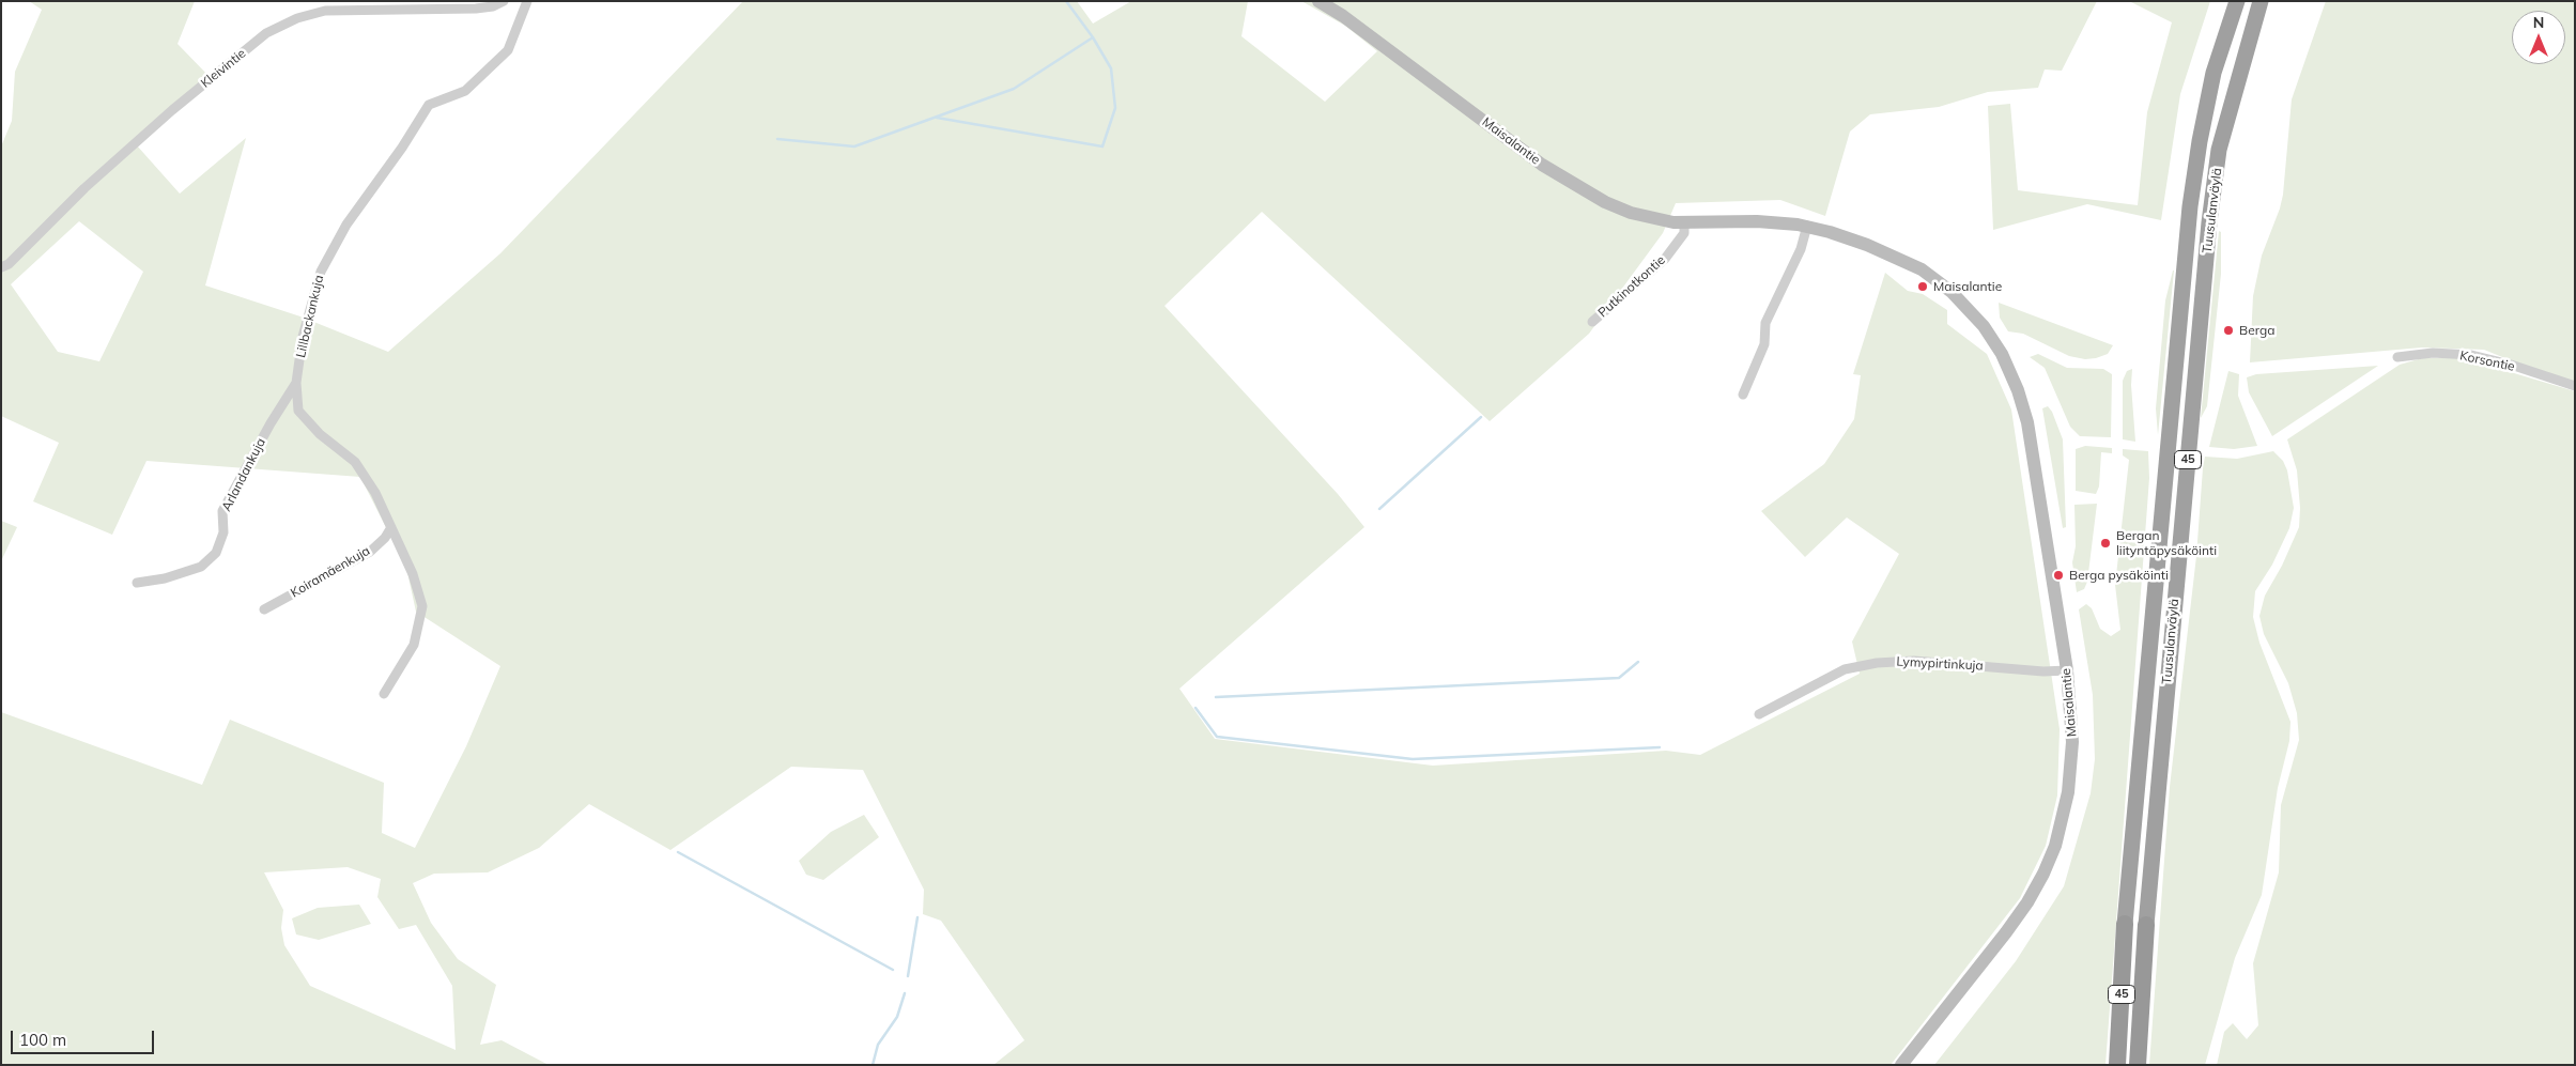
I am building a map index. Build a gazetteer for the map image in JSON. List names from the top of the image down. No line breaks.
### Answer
{"streets":{"highway":["Tuusulanväylä","45"],"main road":["Maisalantie"],"street":["Kleivintie","Putkinotkontie","Lillbackankuja","Korsontie","Arlandankuja","Koiramäenkuja","Lymypirtinkuja"]},"crossings":[["Maisalantie","Putkinotkontie"],["Maisalantie","Lymypirtinkuja"],["Lillbackankuja","Arlandankuja"],["Lillbackankuja","Koiramäenkuja"]],"places":["Maisalantie","Berga","Bergan liityntäpysäköinti","Berga pysäköinti"],"scale_bar":"100 m","north":"top"}
